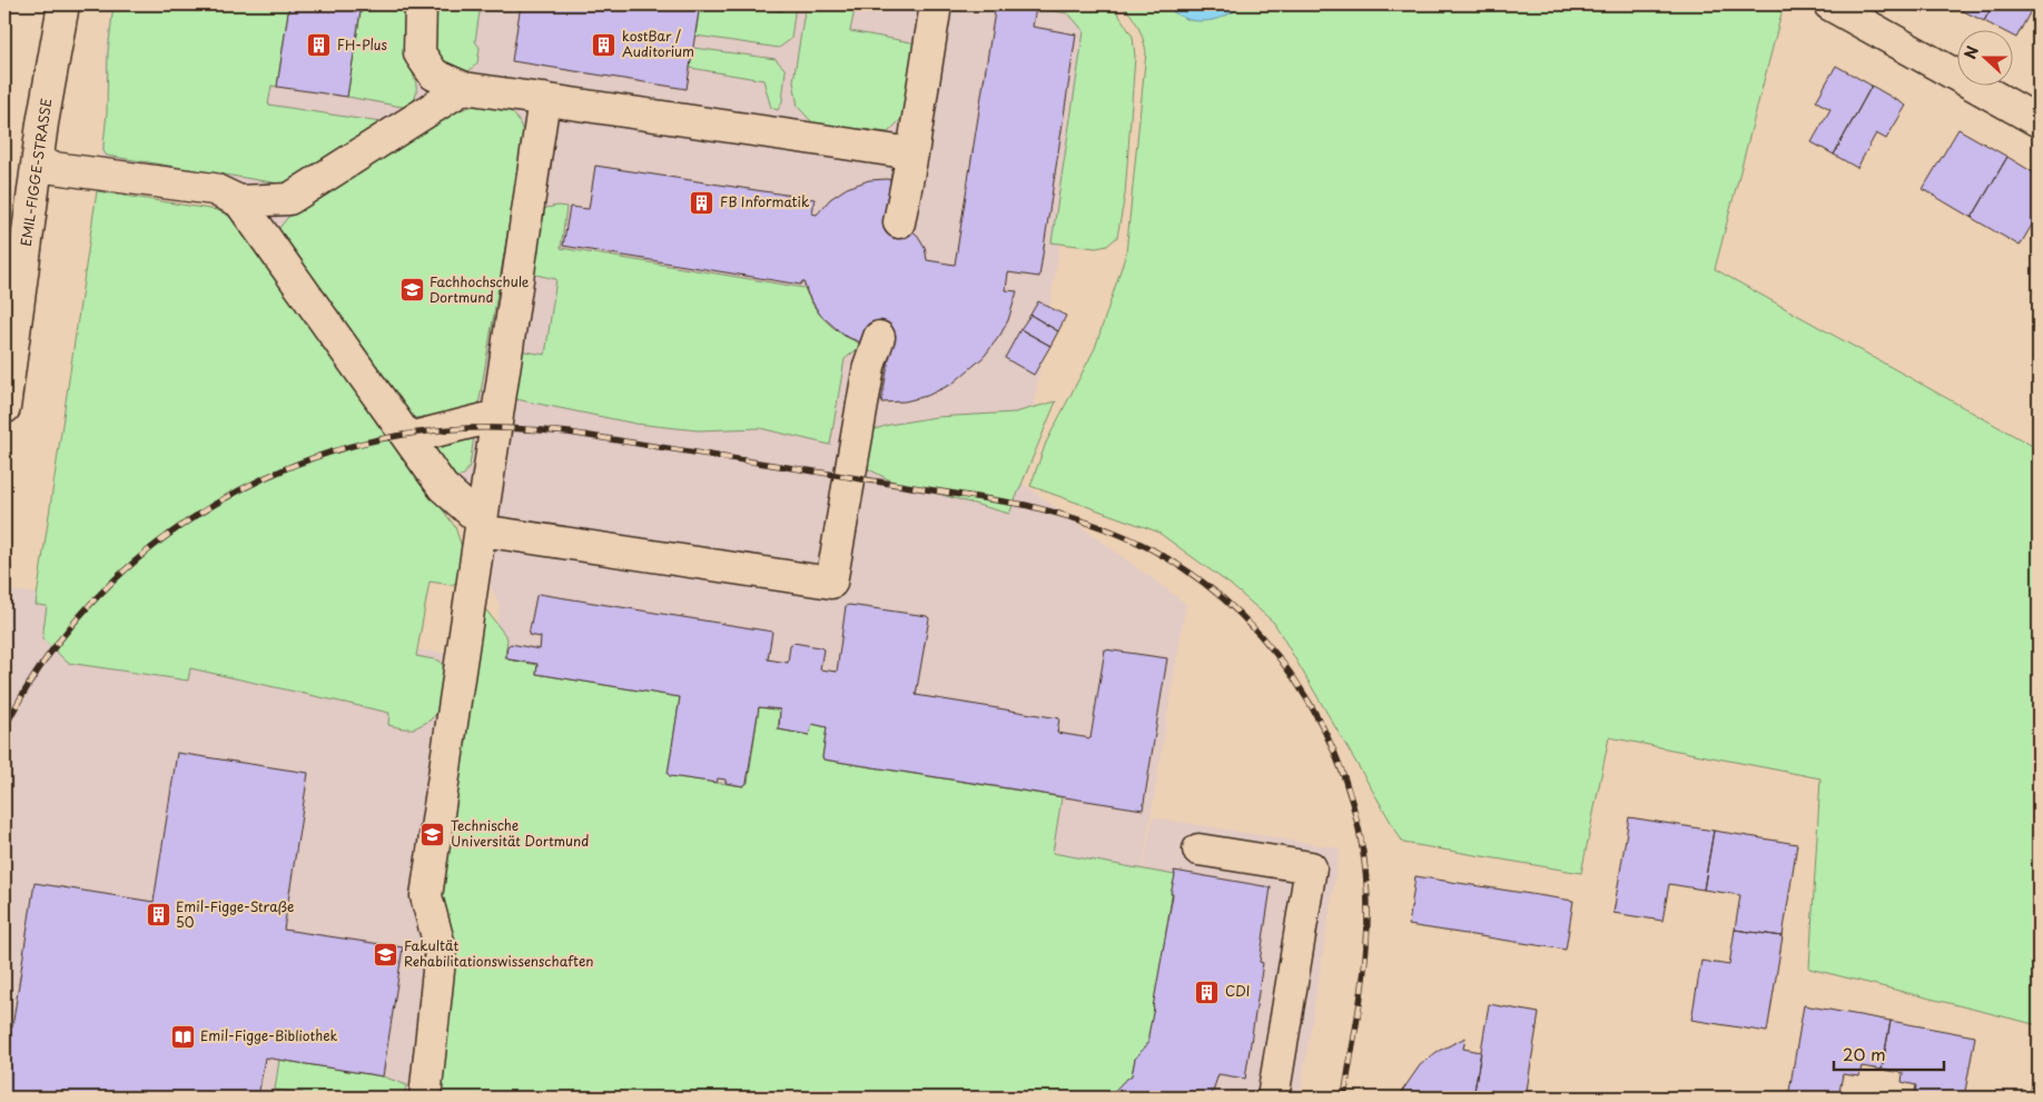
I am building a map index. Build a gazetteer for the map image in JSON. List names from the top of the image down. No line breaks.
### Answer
{"streets":{"street":["EMIL-FIGGE-STRASSE"]},"places":{"building":["kostBar / Auditorium","FH-Plus","FB Informatik","Emil-Figge-Straße 50","CDI"],"school or university":["Fachhochschule Dortmund","Technische Universität Dortmund","Fakultät Rehabilitationswissenschaften"],"library":["Emil-Figge-Bibliothek"]},"scale_bar":"20 m","north":"left"}
